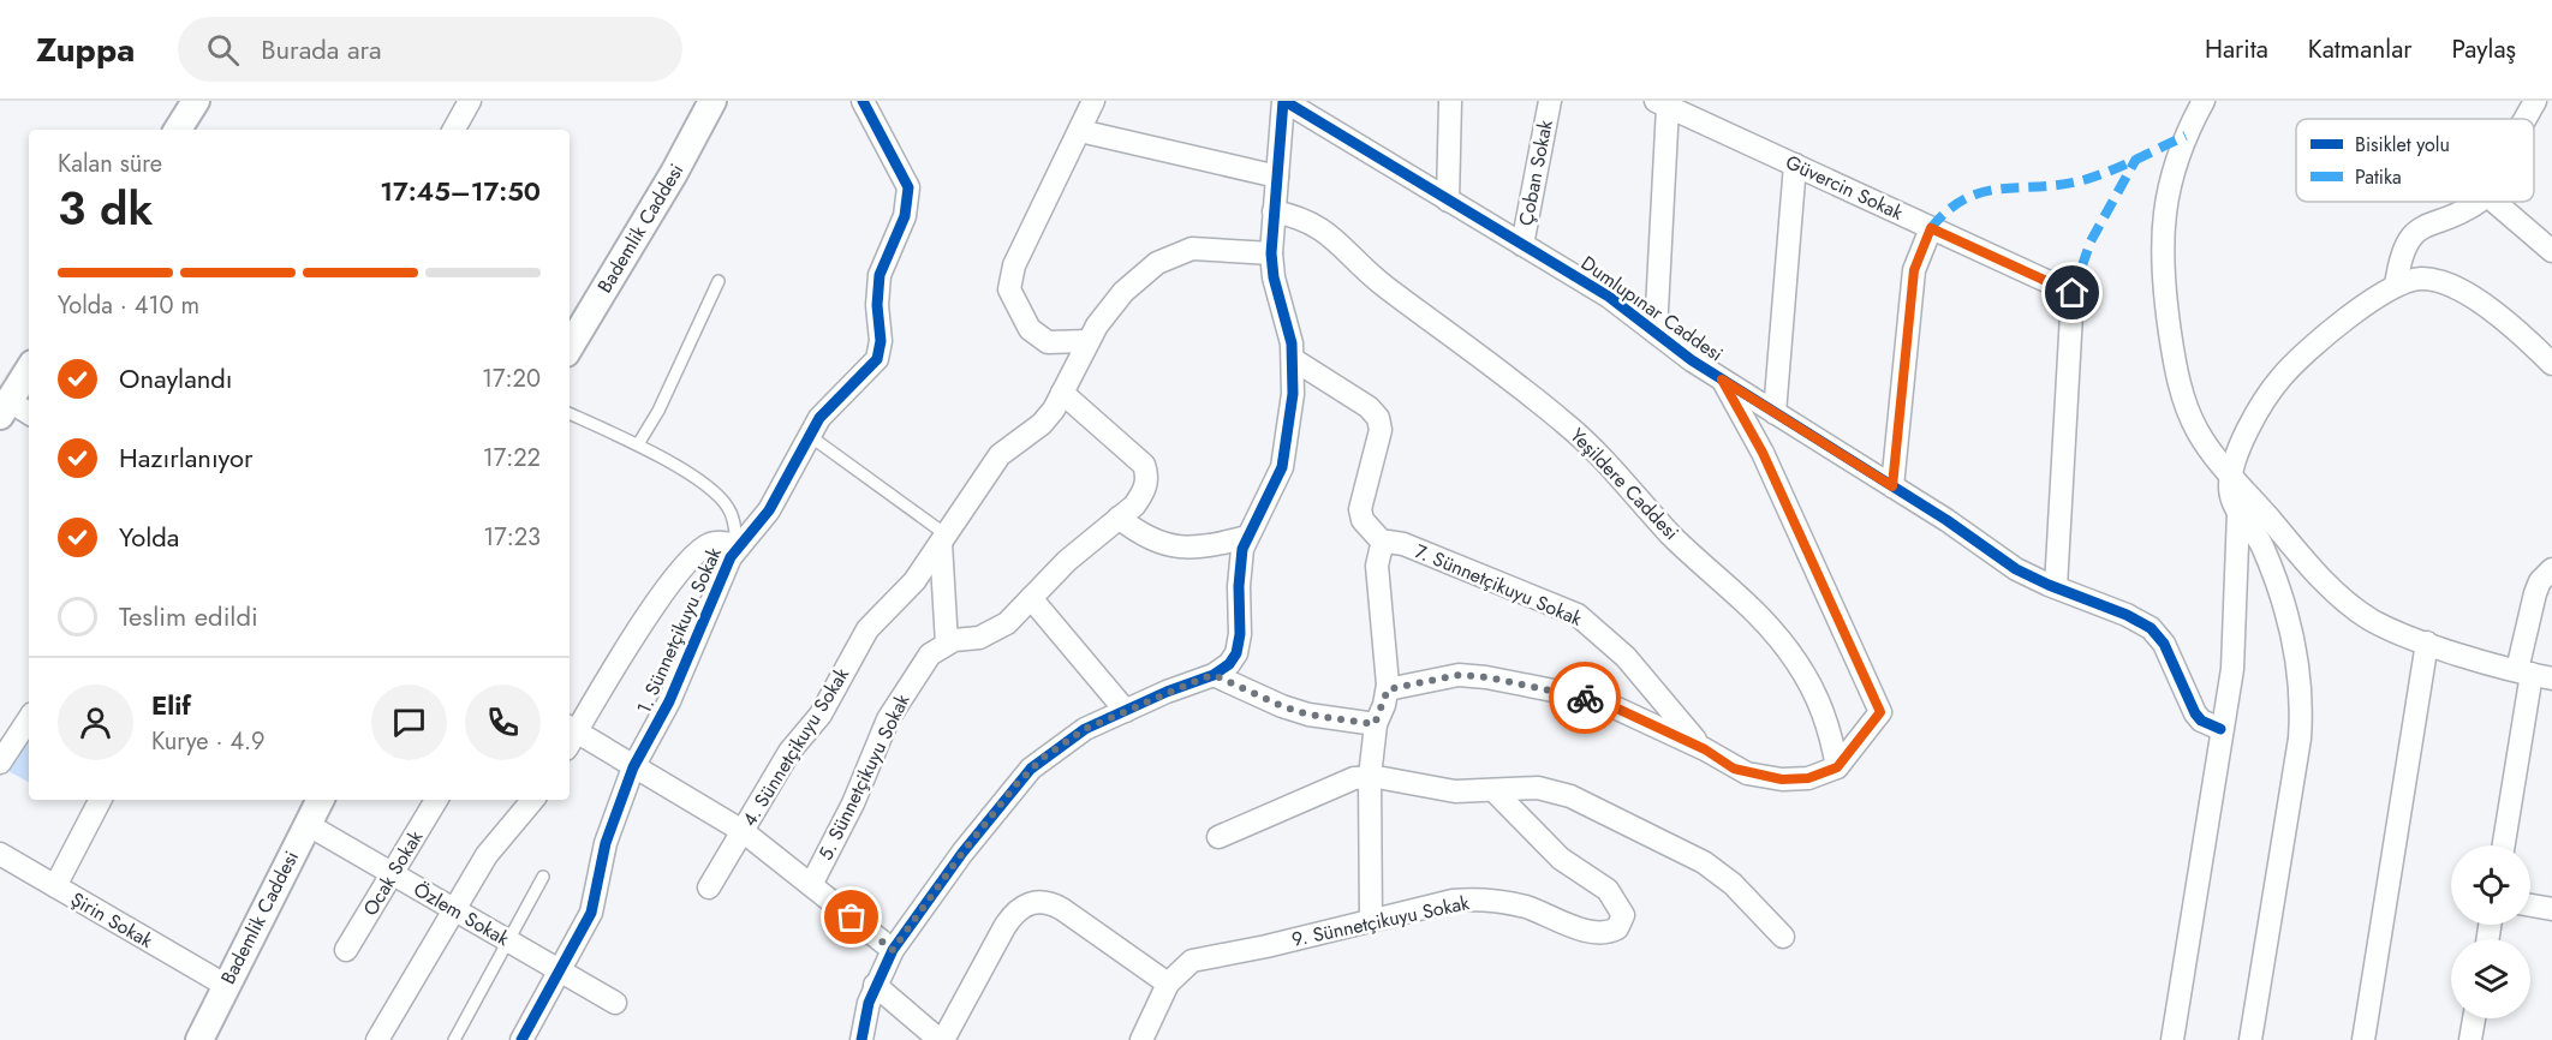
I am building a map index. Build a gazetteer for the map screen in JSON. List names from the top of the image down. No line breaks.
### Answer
{"streets":{"street":["Çoban Sokak","Güvercin Sokak","Bademlik Caddesi","Dumlupınar Caddesi","Yeşildere Caddesi","7. Sünnetçikuyu Sokak","1. Sünnetçikuyu Sokak","4. Sünnetçikuyu Sokak","5. Sünnetçikuyu Sokak","Ocak Sokak","Özlem Sokak","Şirin Sokak","9. Sünnetçikuyu Sokak"]},"crossings":[["Çoban Sokak","Dumlupınar Caddesi"],["Güvercin Sokak","Dumlupınar Caddesi"],["Bademlik Caddesi","Özlem Sokak"],["Bademlik Caddesi","Şirin Sokak"],["1. Sünnetçikuyu Sokak","Özlem Sokak"],["4. Sünnetçikuyu Sokak","5. Sünnetçikuyu Sokak"],["Ocak Sokak","Özlem Sokak"]],"legend":["Bisiklet yolu","Patika"],"page":{"header":"Zuppa","search":"Burada ara","nav":["Harita","Katmanlar","Paylaş"],"heading":["3 dk","Kalan süre","17:45–17:50"],"panel":["Elif","Kurye · 4.9"],"bar":"Yolda · 410 m","list":[["Onaylandı","17:20"],["Hazırlanıyor","17:22"],["Yolda","17:23"],"Teslim edildi"]}}
